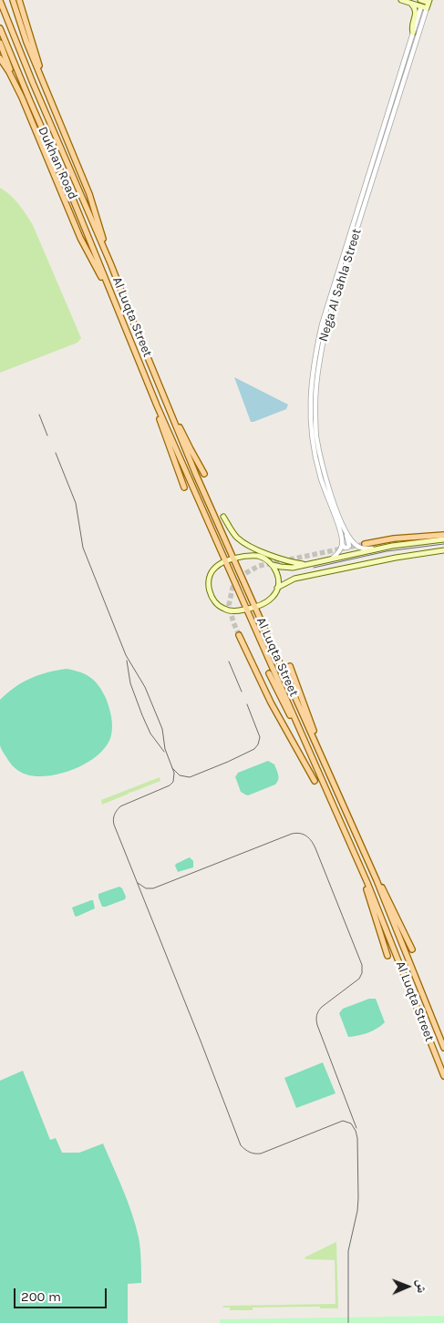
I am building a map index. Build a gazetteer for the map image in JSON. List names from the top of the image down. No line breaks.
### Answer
{"streets":{"main road":["Dukhan Road","Nega Al Sahla Street","Al Luqta Street"]},"crossings":[["Dukhan Road","Al Luqta Street"]],"scale_bar":"200 m","north":"right"}
